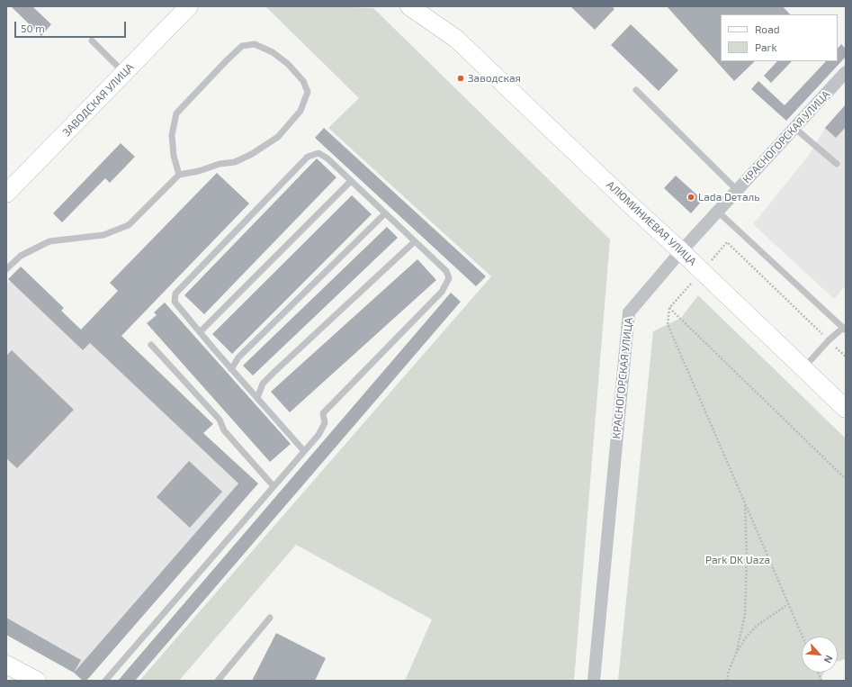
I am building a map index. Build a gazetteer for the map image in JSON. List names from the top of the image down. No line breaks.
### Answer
{"streets":{"main road":["ЗАВОДСКАЯ УЛИЦА","АЛЮМИНИЕВАЯ УЛИЦА"],"street":["КРАСНОГОРСКАЯ УЛИЦА"]},"crossings":[["КРАСНОГОРСКАЯ УЛИЦА","АЛЮМИНИЕВАЯ УЛИЦА"]],"parks":["Park DK Uaza"],"places":["Заводская","Lada Dеталь"],"legend":["Road","Park"],"scale_bar":"50 m","north":"bottom right"}
